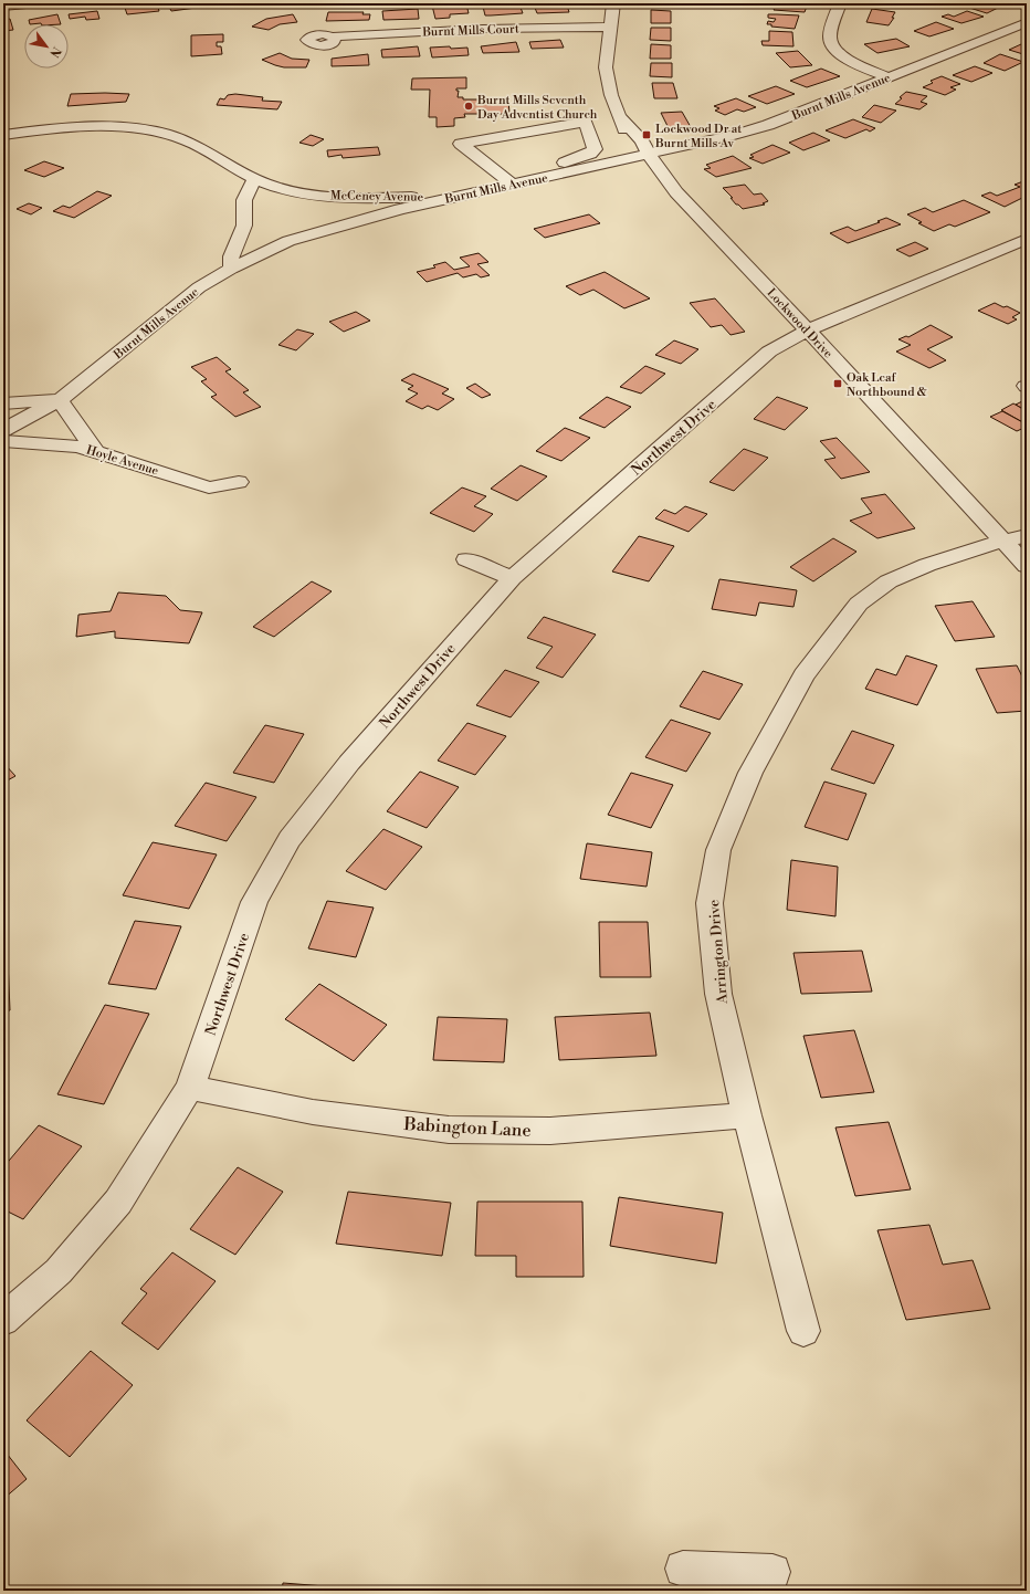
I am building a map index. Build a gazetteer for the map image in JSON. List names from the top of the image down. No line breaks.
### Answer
{"streets":{"street":["Burnt Mills Court","Burnt Mills Avenue","McCeney Avenue","Lockwood Drive","Northwest Drive","Hoyle Avenue","Arrington Drive","Babington Lane"]},"crossings":[["Burnt Mills Court","Lockwood Drive"],["Burnt Mills Avenue","McCeney Avenue"],["Burnt Mills Avenue","Lockwood Drive"],["Lockwood Drive","Northwest Drive"],["Lockwood Drive","Arrington Drive"],["Northwest Drive","Babington Lane"],["Arrington Drive","Babington Lane"]],"places":{"other":["Burnt Mills Seventh Day Adventist Church"],"transit":["Lockwood Dr at Burnt Mills Av","Oak Leaf Northbound &"]},"north":"bottom right"}
